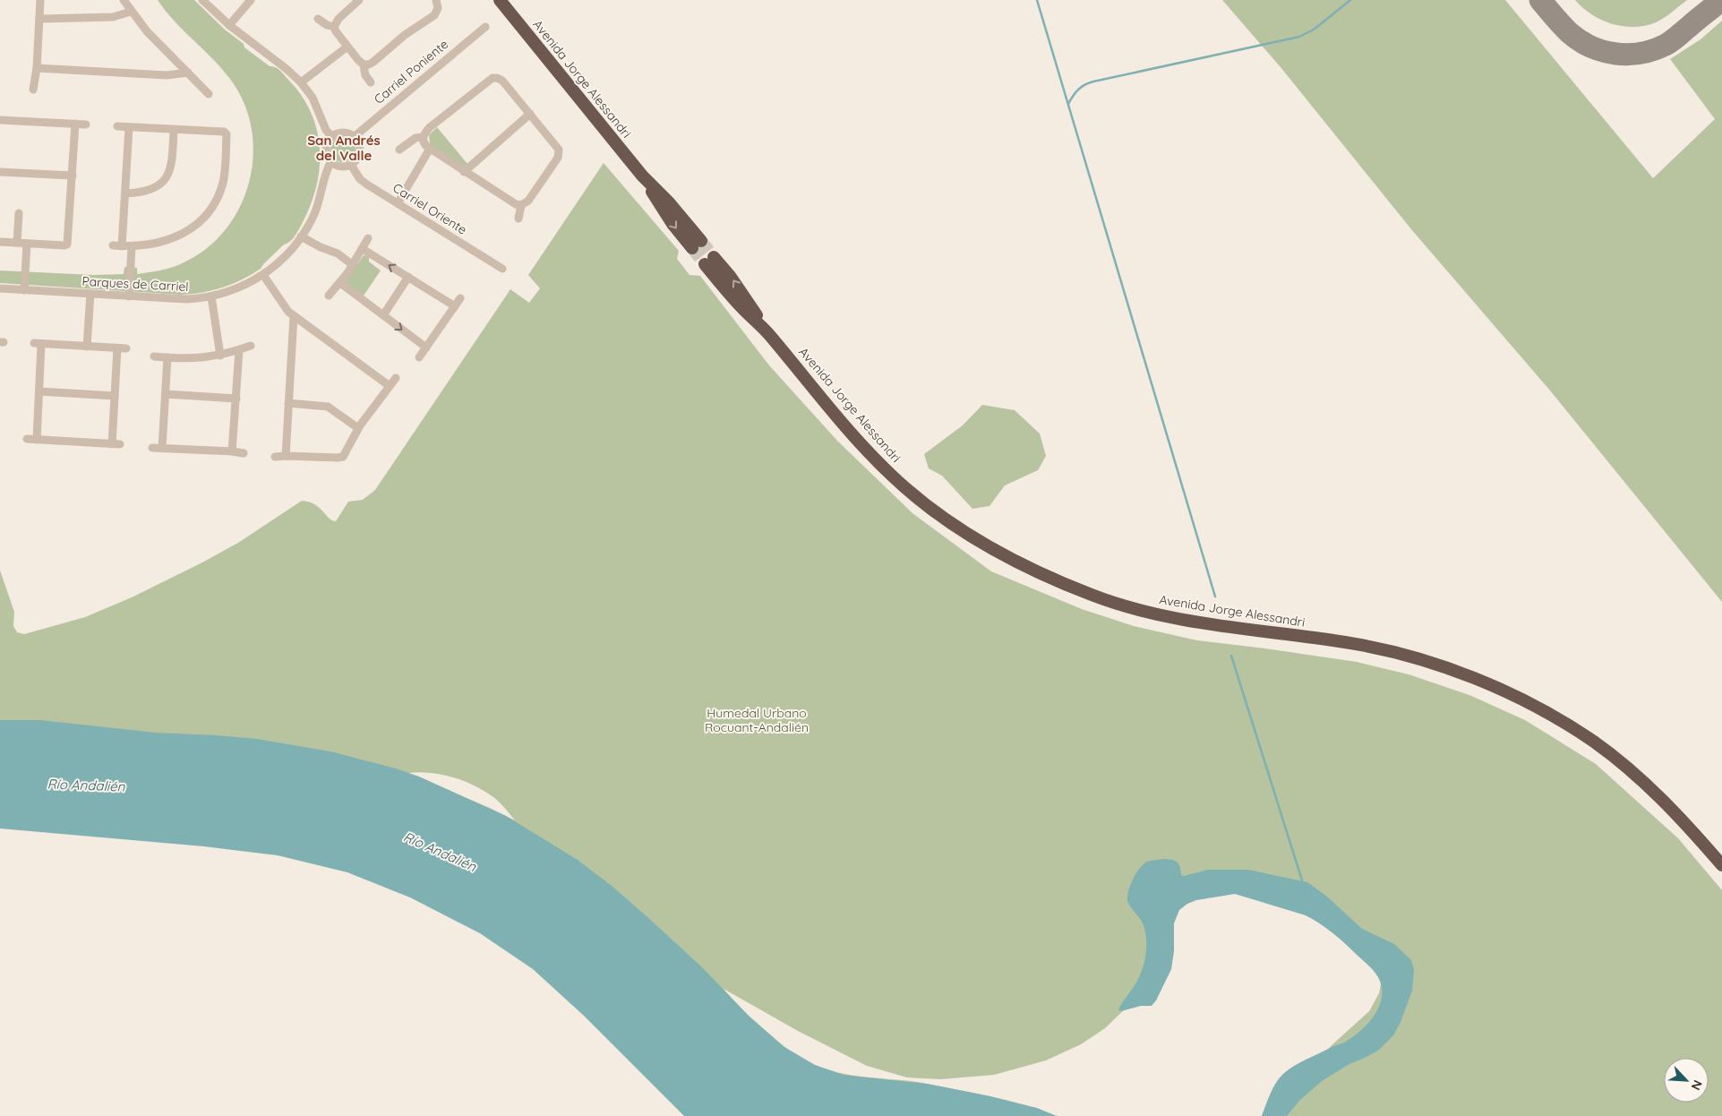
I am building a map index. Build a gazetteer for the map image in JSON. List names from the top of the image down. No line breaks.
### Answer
{"streets":{"highway":["Avenida Jorge Alessandri"],"street":["Carriel Poniente","Carriel Oriente","Parques de Carriel"]},"crossings":[["Carriel Poniente","Carriel Oriente"],["Carriel Poniente","Parques de Carriel"],["Carriel Oriente","Parques de Carriel"]],"districts":["San Andrés del Valle"],"water":["Río Andalién"],"parks":["Humedal Urbano Rocuant-Andalién"],"north":"bottom right"}
